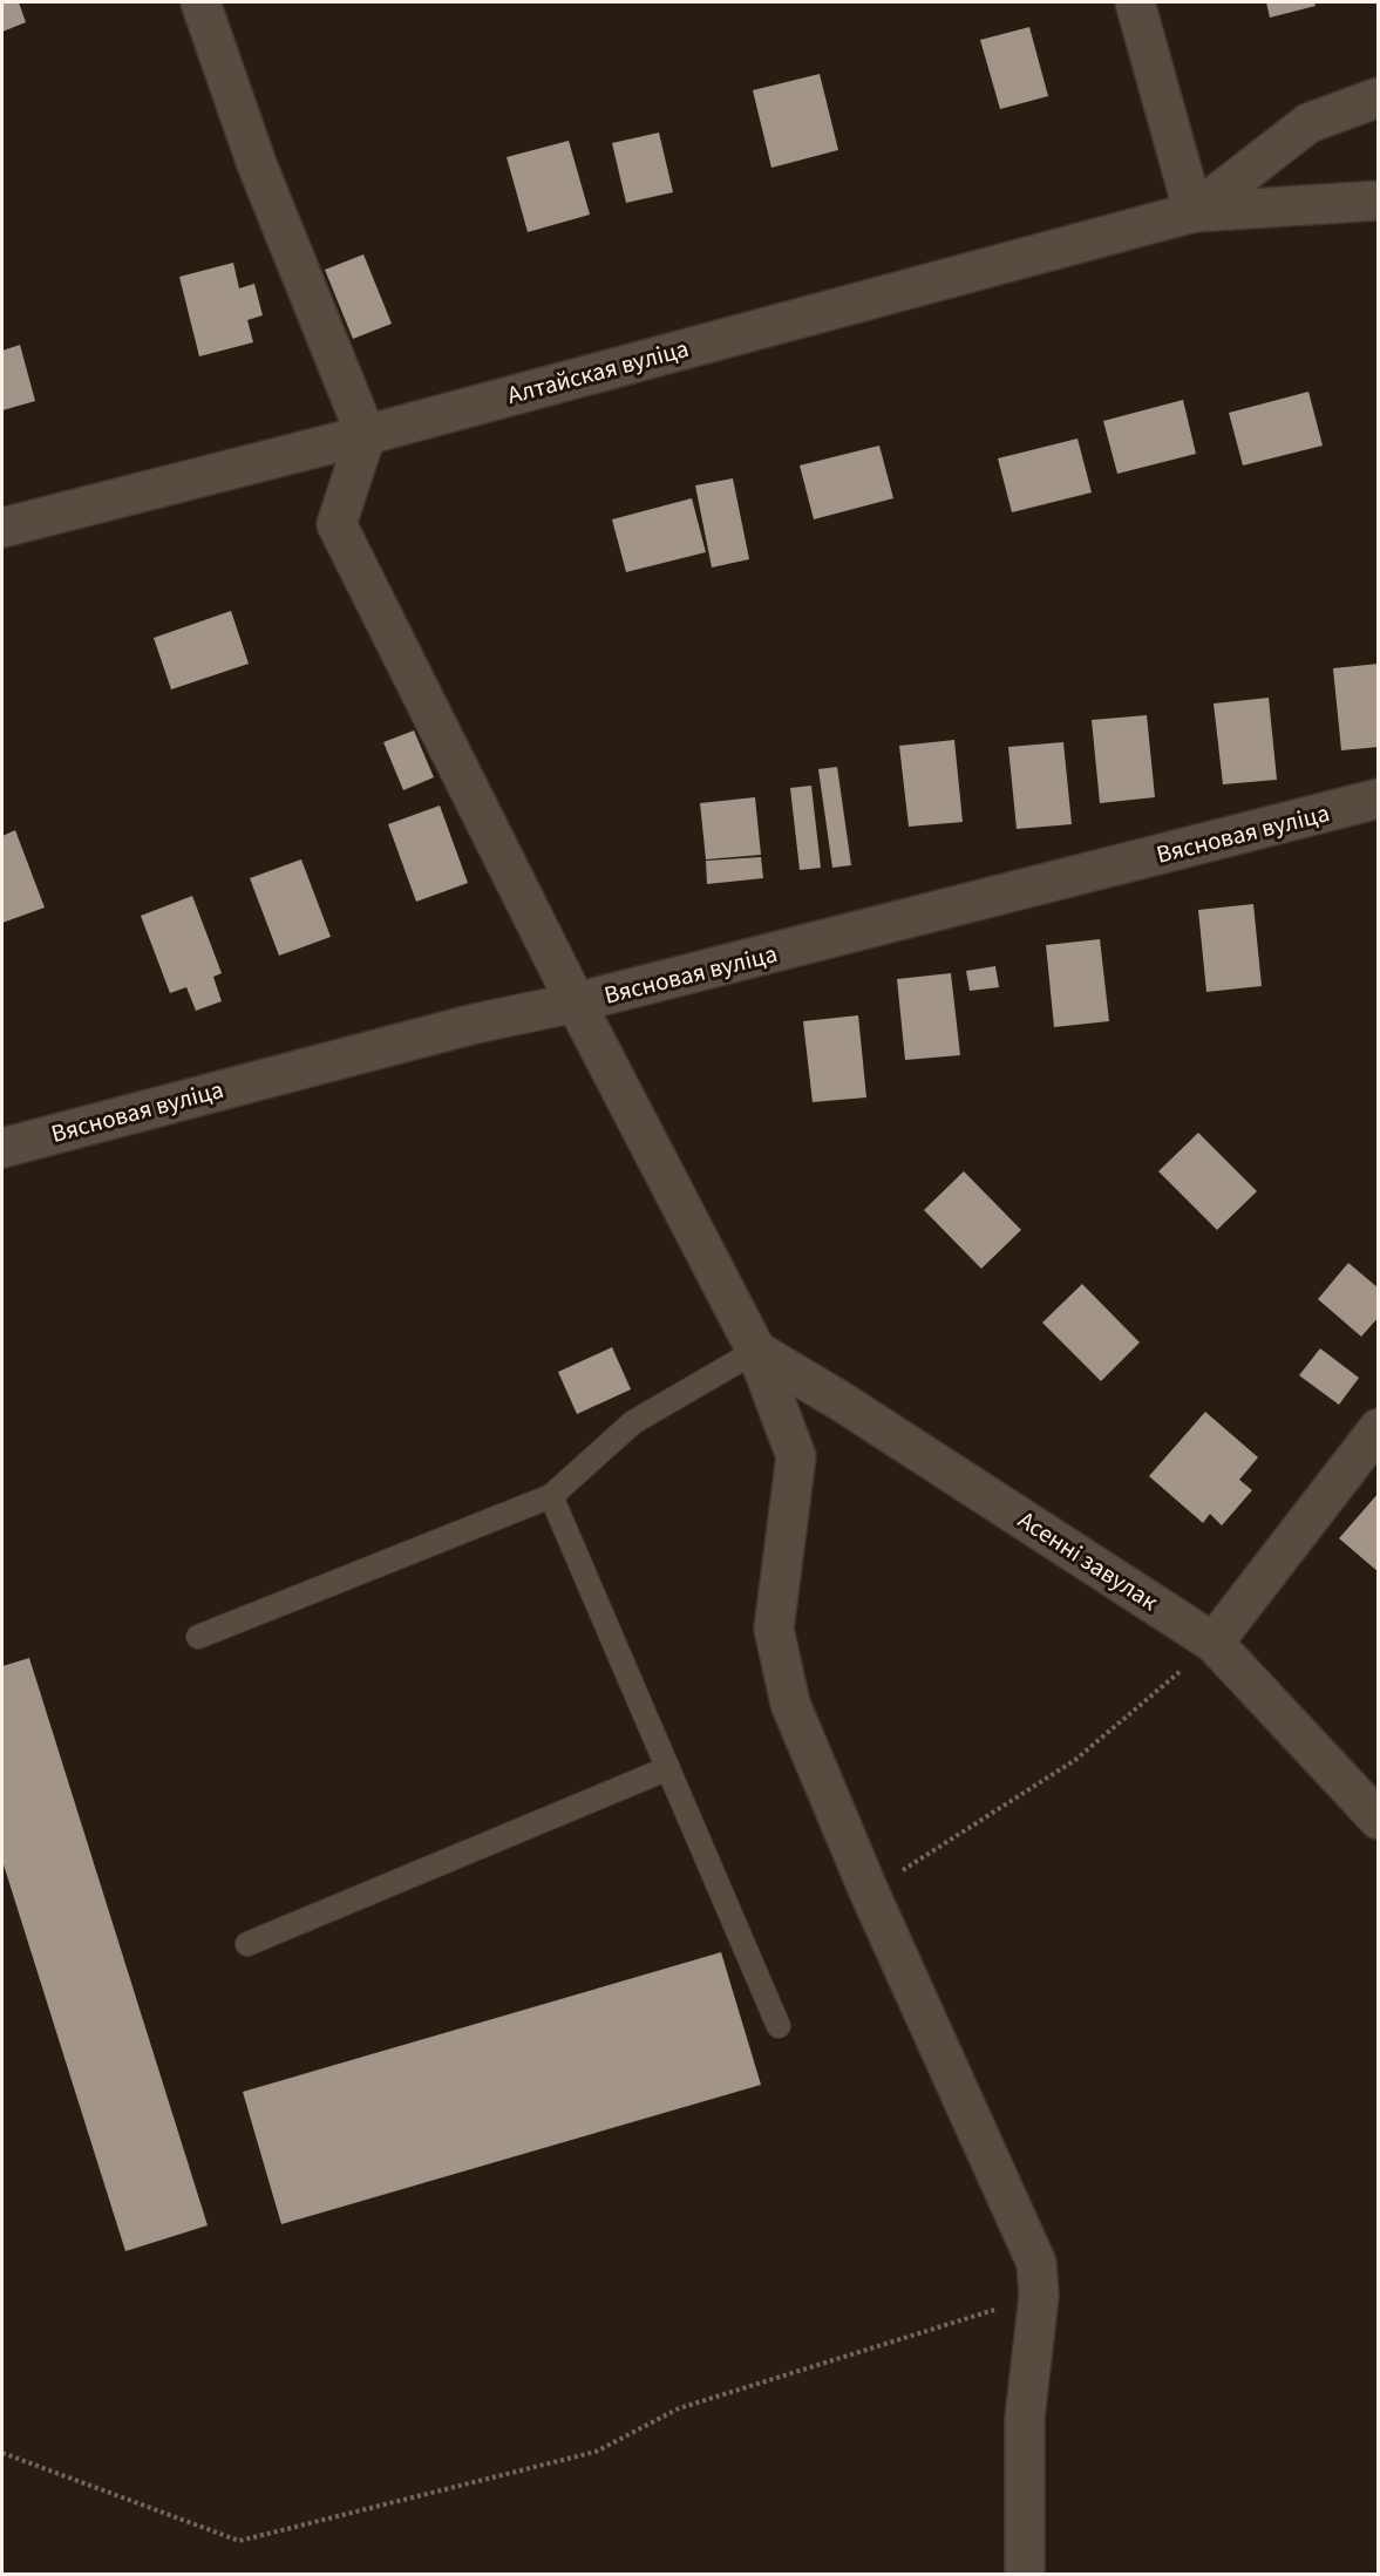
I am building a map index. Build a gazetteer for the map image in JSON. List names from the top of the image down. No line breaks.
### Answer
{"streets":{"street":["Алтайская вуліца","Вясновая вуліца","Асенні завулак"]}}
